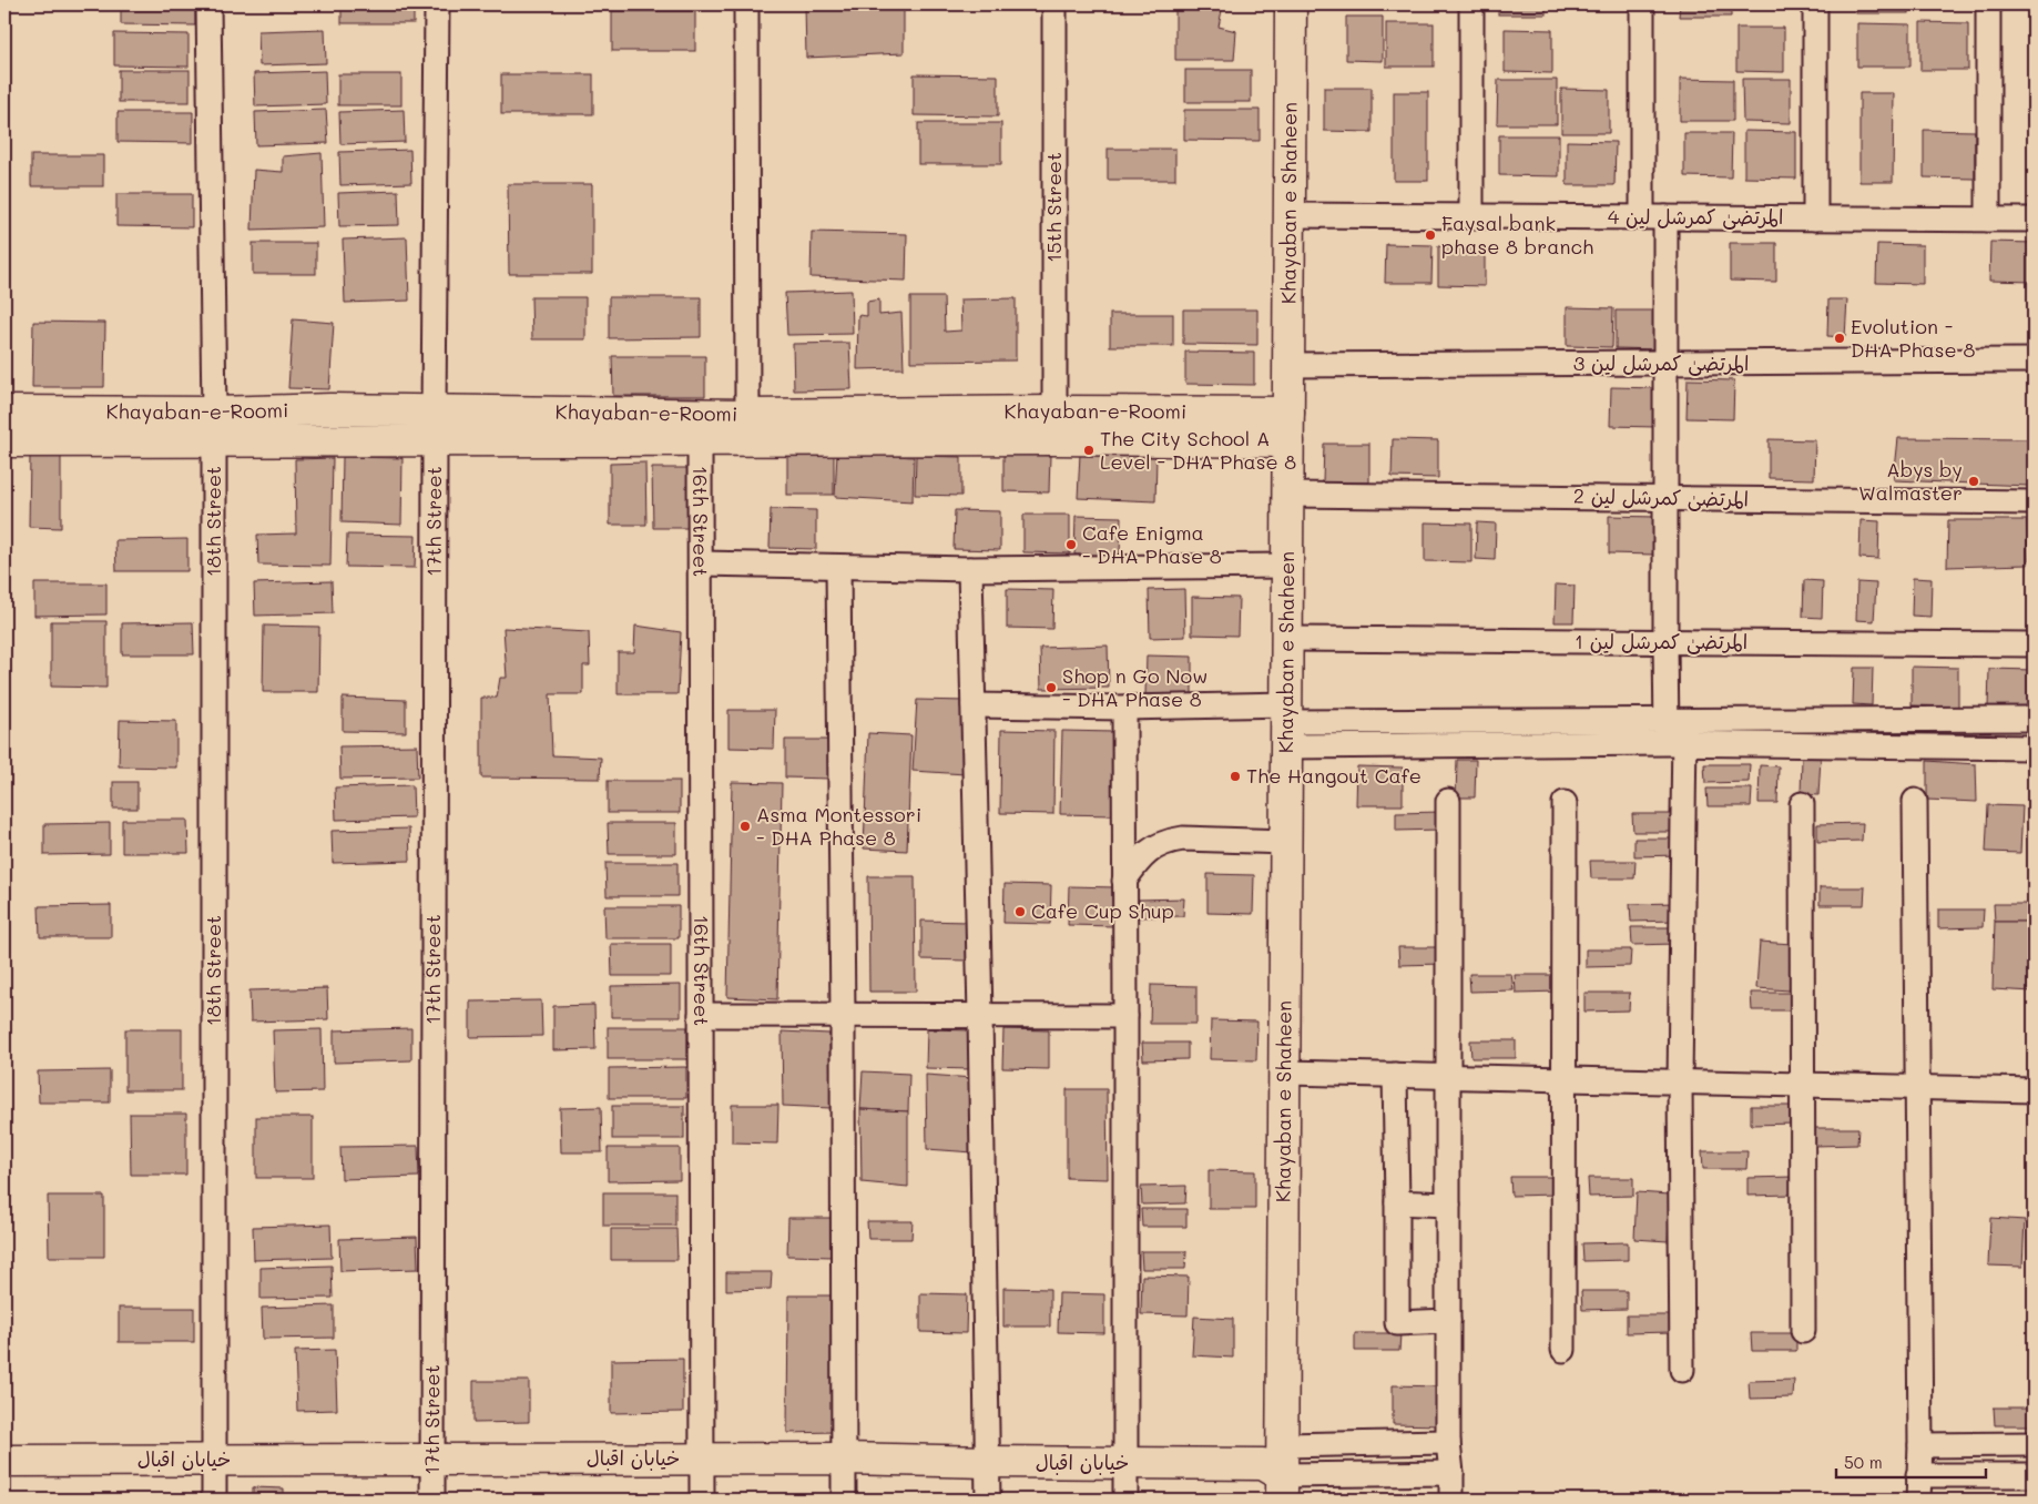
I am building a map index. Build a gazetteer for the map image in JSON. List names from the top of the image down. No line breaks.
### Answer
{"streets":{"street":["Khayaban e Shaheen","15th Street","المرتضیٰ کمرشل لین 4","المرتضیٰ کمرشل لین 3","Khayaban-e-Roomi","المرتضیٰ کمرشل لین 2","17th Street","16th Street","18th Street","المرتضیٰ کمرشل لین 1","خیابان اقبال"]},"crossings":[["Khayaban e Shaheen","المرتضیٰ کمرشل لین 4"],["Khayaban e Shaheen","المرتضیٰ کمرشل لین 3"],["Khayaban e Shaheen","Khayaban-e-Roomi"],["Khayaban e Shaheen","المرتضیٰ کمرشل لین 2"],["Khayaban e Shaheen","المرتضیٰ کمرشل لین 1"],["Khayaban e Shaheen","خیابان اقبال"],["15th Street","Khayaban-e-Roomi"],["Khayaban-e-Roomi","17th Street"],["Khayaban-e-Roomi","16th Street"],["Khayaban-e-Roomi","18th Street"],["17th Street","خیابان اقبال"],["16th Street","خیابان اقبال"],["18th Street","خیابان اقبال"]],"places":["Faysal bank phase 8 branch","Evolution - DHA Phase 8","The City School A Level - DHA Phase 8","Abys by Walmaster","Cafe Enigma - DHA Phase 8","Shop n Go Now - DHA Phase 8","The Hangout Cafe","Asma Montessori - DHA Phase 8","Cafe Cup Shup"],"scale_bar":"50 m"}
